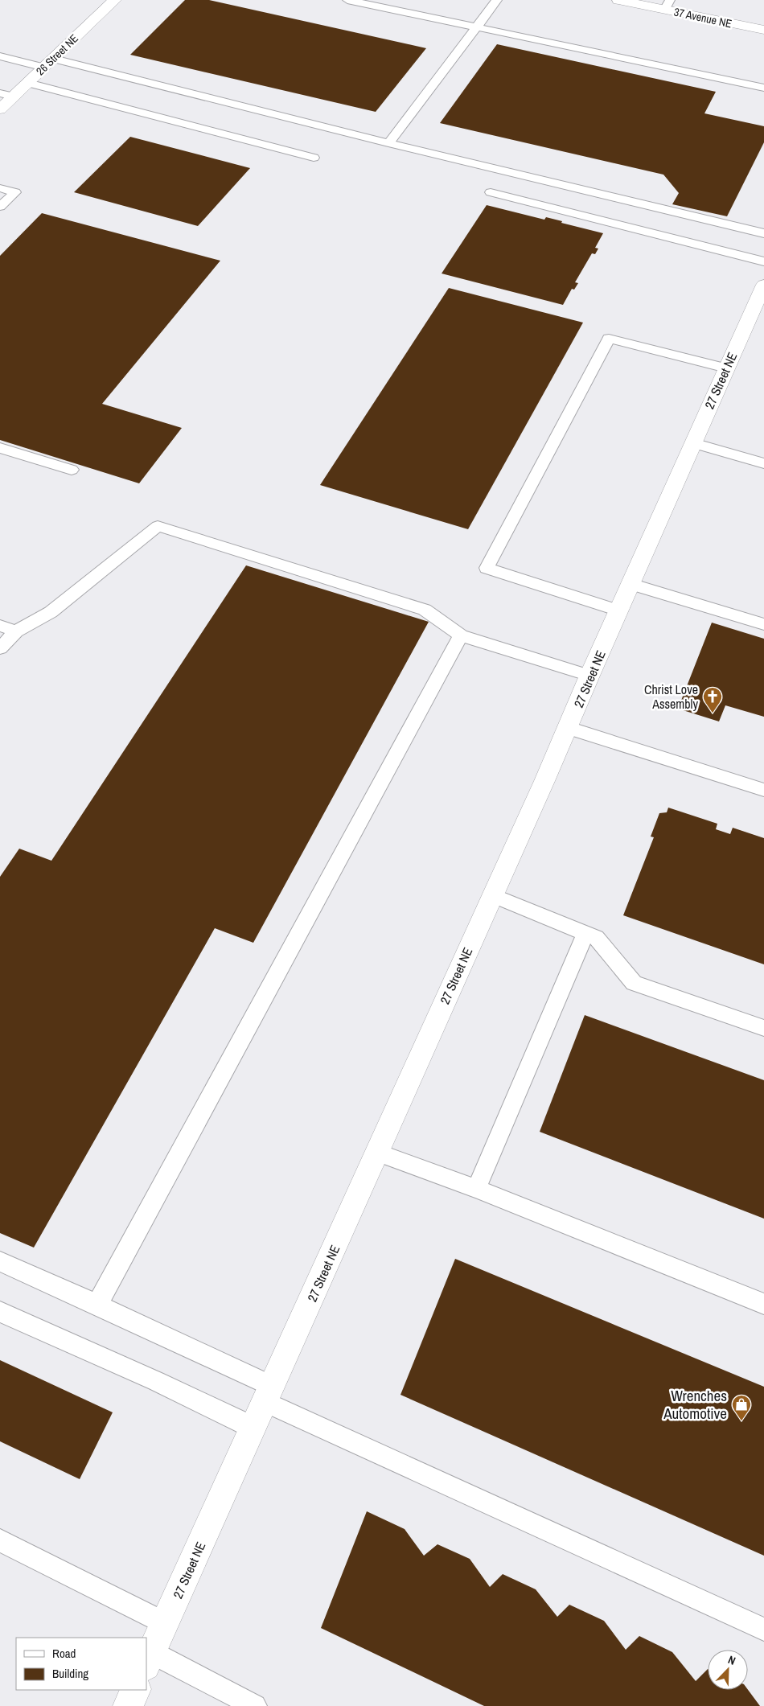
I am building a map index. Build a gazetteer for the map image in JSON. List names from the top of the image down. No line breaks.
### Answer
{"streets":{"street":["37 Avenue NE","26 Street NE","27 Street NE"]},"places":{"church":["Christ Love Assembly"],"shop":["Wrenches Automotive"]},"legend":["Road","Building"],"north":"top right"}
